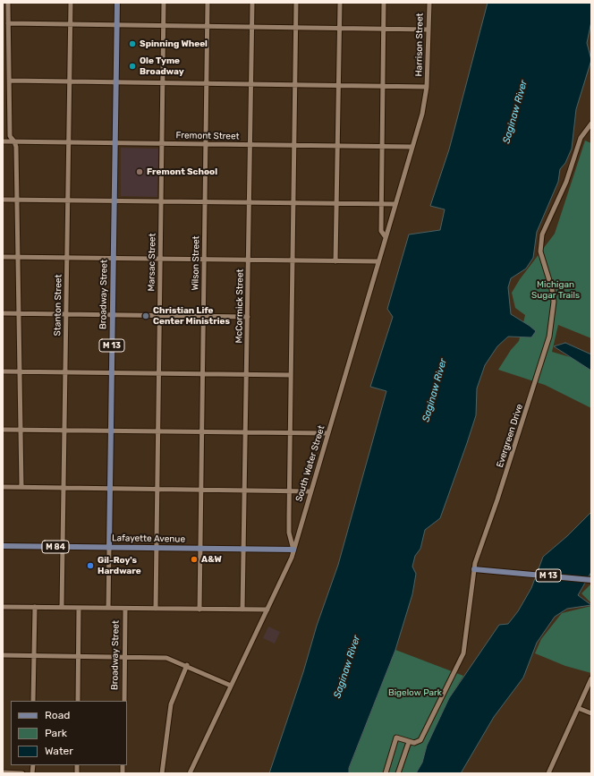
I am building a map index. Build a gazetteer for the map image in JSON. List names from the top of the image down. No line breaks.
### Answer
{"streets":{"main road":["Broadway Street","M 13","Lafayette Avenue","M 84"],"street":["Harrison Street","Fremont Street","Marsac Street","Wilson Street","Stanton Street","McCormick Street","Evergreen Drive","South Water Street"]},"crossings":[["Harrison Street","Fremont Street"],["Harrison Street","South Water Street"],["Fremont Street","Marsac Street"],["Fremont Street","Wilson Street"],["Fremont Street","Broadway Street"],["Fremont Street","Stanton Street"],["Fremont Street","McCormick Street"],["Fremont Street","South Water Street"],["Marsac Street","Lafayette Avenue"],["Wilson Street","Lafayette Avenue"],["Broadway Street","Lafayette Avenue"],["Stanton Street","Lafayette Avenue"],["McCormick Street","Lafayette Avenue"],["M 13","Evergreen Drive"],["South Water Street","Lafayette Avenue"]],"water":["Saginaw River"],"parks":["Michigan Sugar Trails","Bigelow Park"],"places":["Spinning Wheel","Ole Tyme Broadway","Fremont School","Christian Life Center Ministries","A&W","Gil-Roy's Hardware"],"legend":["Road","Park","Water"]}
